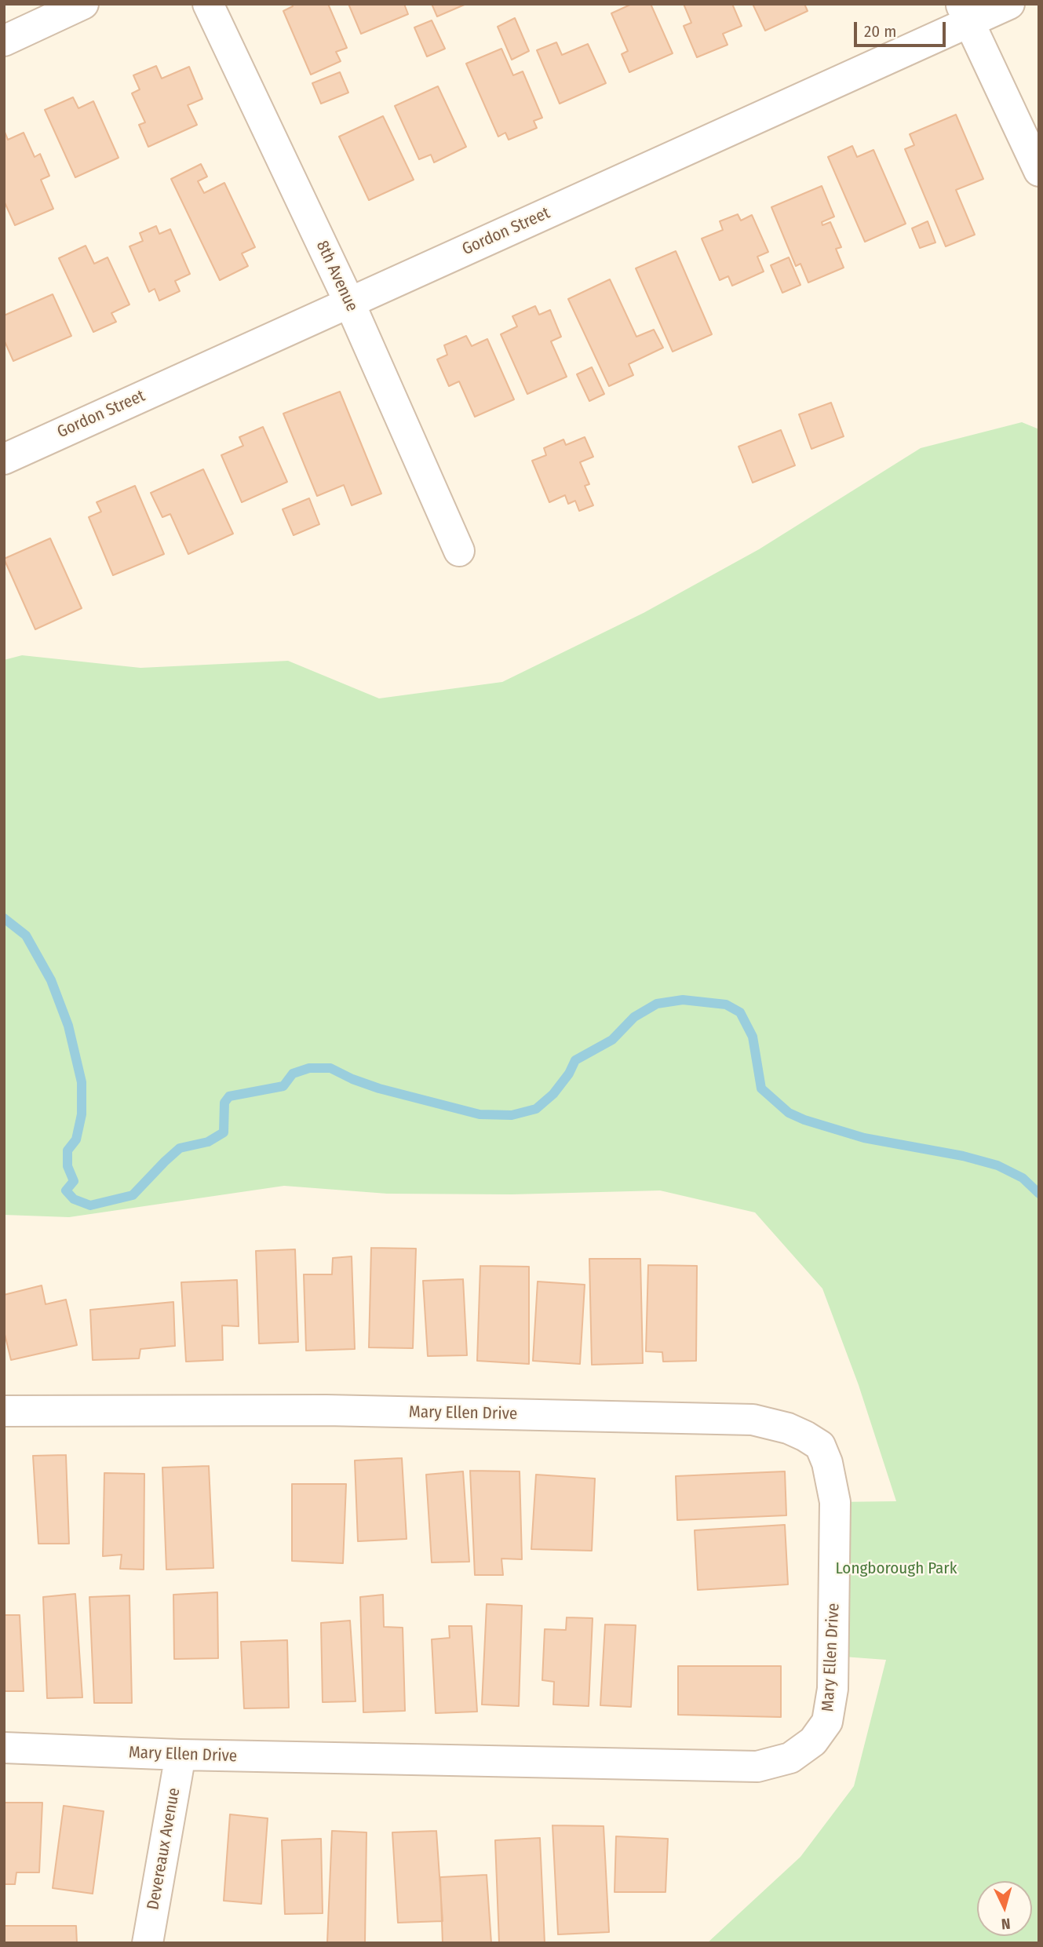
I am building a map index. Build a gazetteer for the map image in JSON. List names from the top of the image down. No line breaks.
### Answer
{"streets":{"street":["Gordon Street","8th Avenue","Mary Ellen Drive","Devereaux Avenue"]},"crossings":[["Gordon Street","8th Avenue"],["Mary Ellen Drive","Devereaux Avenue"]],"parks":["Longborough Park"],"scale_bar":"20 m","north":"bottom"}
